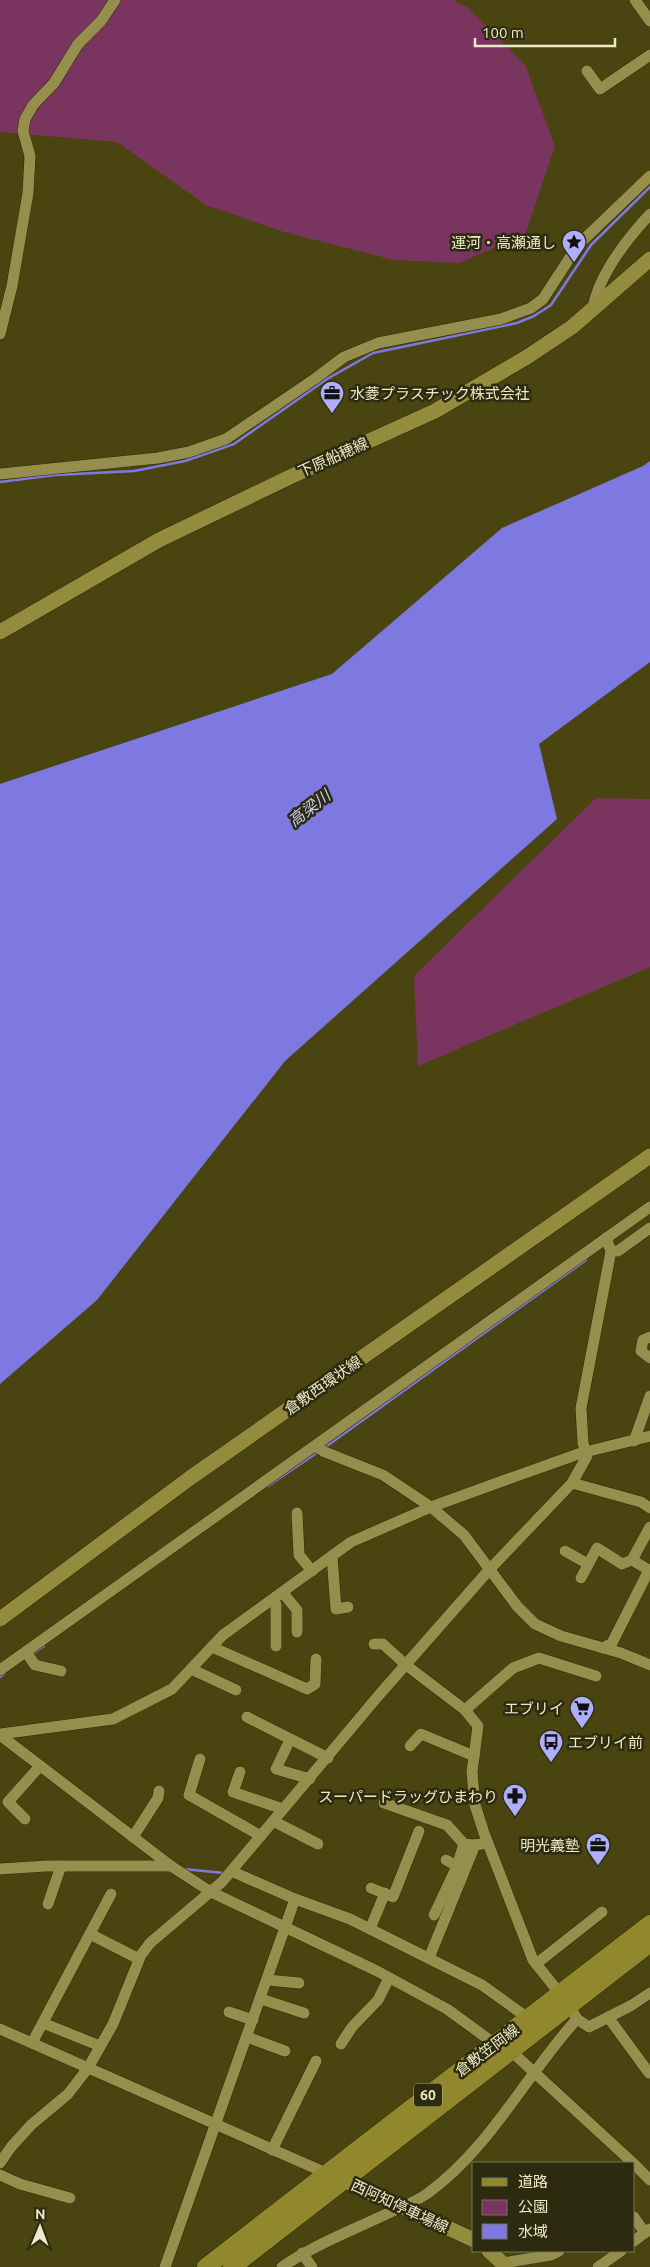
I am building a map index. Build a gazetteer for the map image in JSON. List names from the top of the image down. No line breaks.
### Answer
{"streets":{"main road":["下原船穂線","倉敷西環状線","倉敷笠岡線","60","西阿知停車場線"]},"crossings":[["倉敷笠岡線","西阿知停車場線"]],"water":["高梁川"],"places":{"place":["運河・高瀬通し"],"office":["水菱プラスチック株式会社","明光義塾"],"supermarket":["エブリイ"],"bus stop":["エブリイ前"],"pharmacy":["スーパードラッグひまわり"]},"legend":["道路","公園","水域"],"scale_bar":"100 m","north":"top"}
